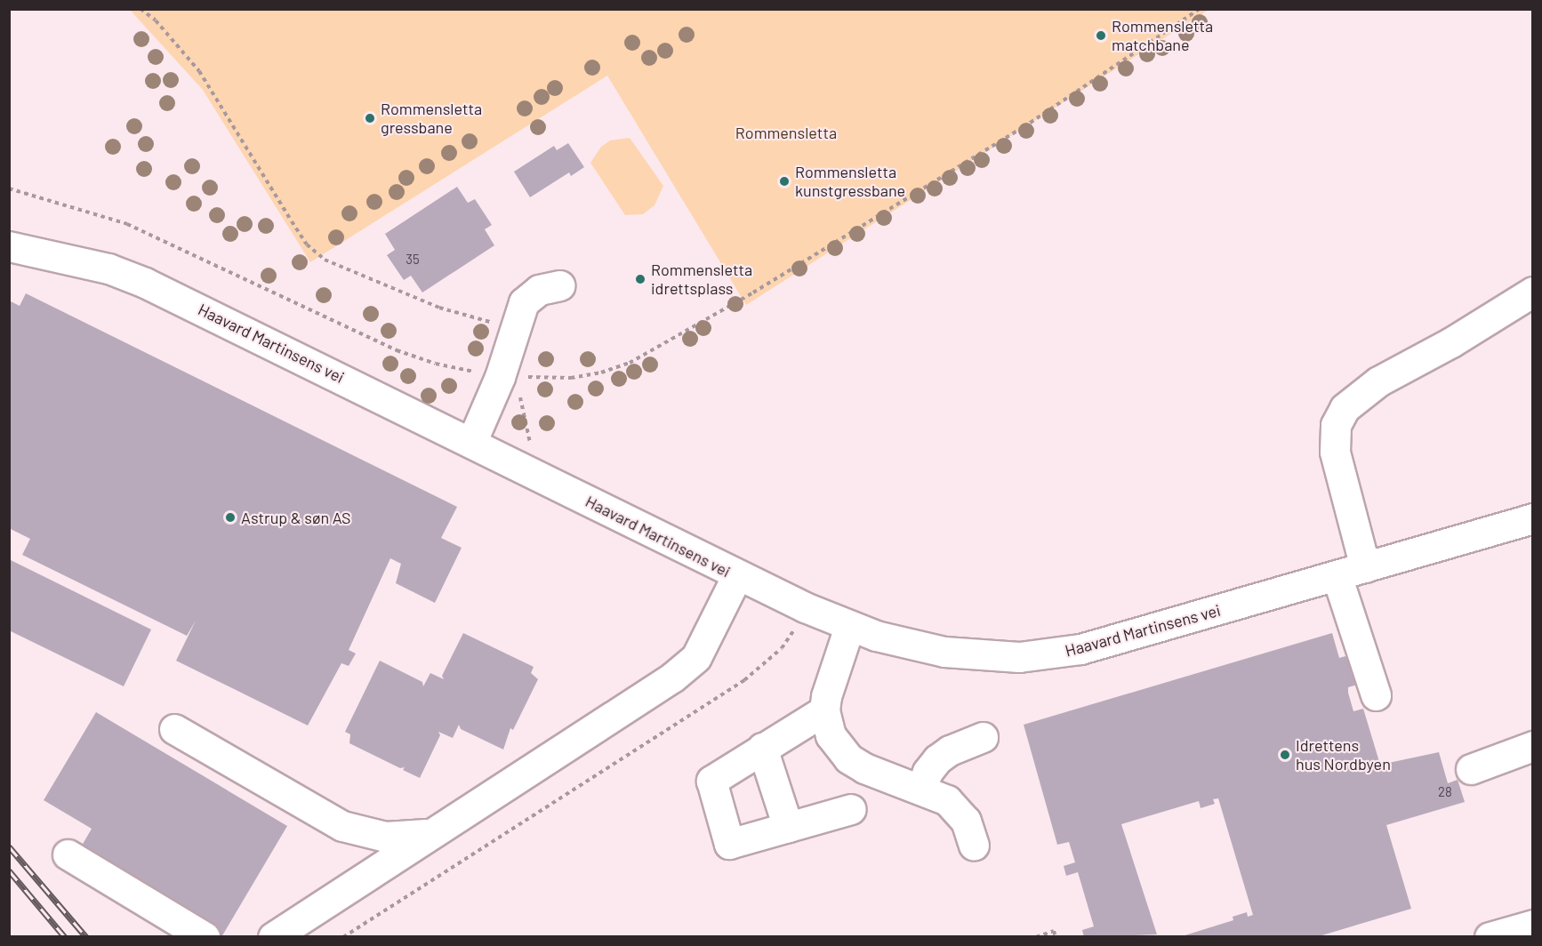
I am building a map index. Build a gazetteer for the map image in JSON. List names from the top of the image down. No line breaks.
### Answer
{"streets":{"street":["Haavard Martinsens vei"]},"parks":["Rommensletta"],"places":["Rommensletta matchbane","Rommensletta gressbane","Rommensletta kunstgressbane","Rommensletta idrettsplass","Astrup & søn AS","Idrettens hus Nordbyen"],"house_numbers":["35","28"]}
